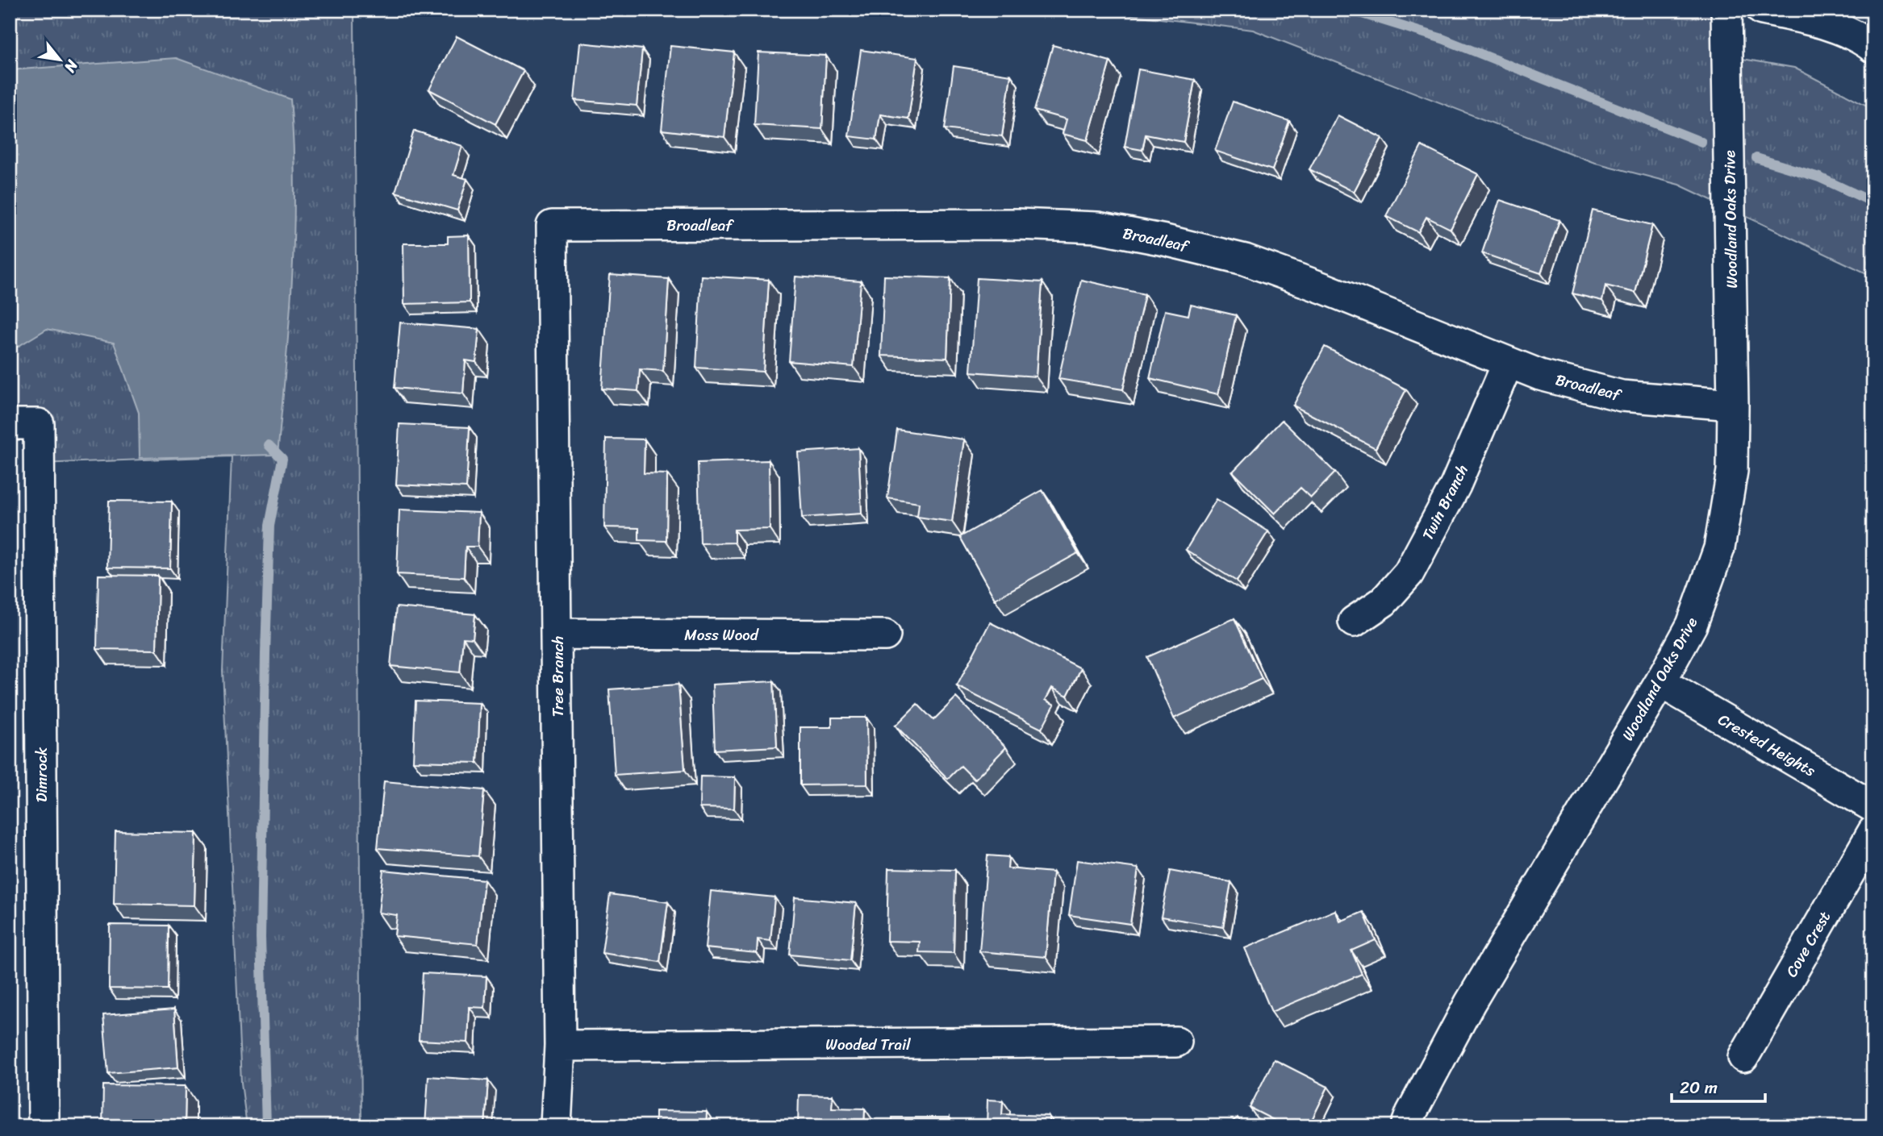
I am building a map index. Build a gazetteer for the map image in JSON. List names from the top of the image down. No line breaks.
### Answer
{"streets":{"street":["Woodland Oaks Drive","Broadleaf","Twin Branch","Moss Wood","Tree Branch","Crested Heights","Dimrock","Cove Crest","Wooded Trail"]},"crossings":[["Woodland Oaks Drive","Broadleaf"],["Woodland Oaks Drive","Crested Heights"],["Broadleaf","Twin Branch"],["Broadleaf","Tree Branch"],["Moss Wood","Tree Branch"],["Tree Branch","Wooded Trail"]],"scale_bar":"20 m","north":"bottom right"}
